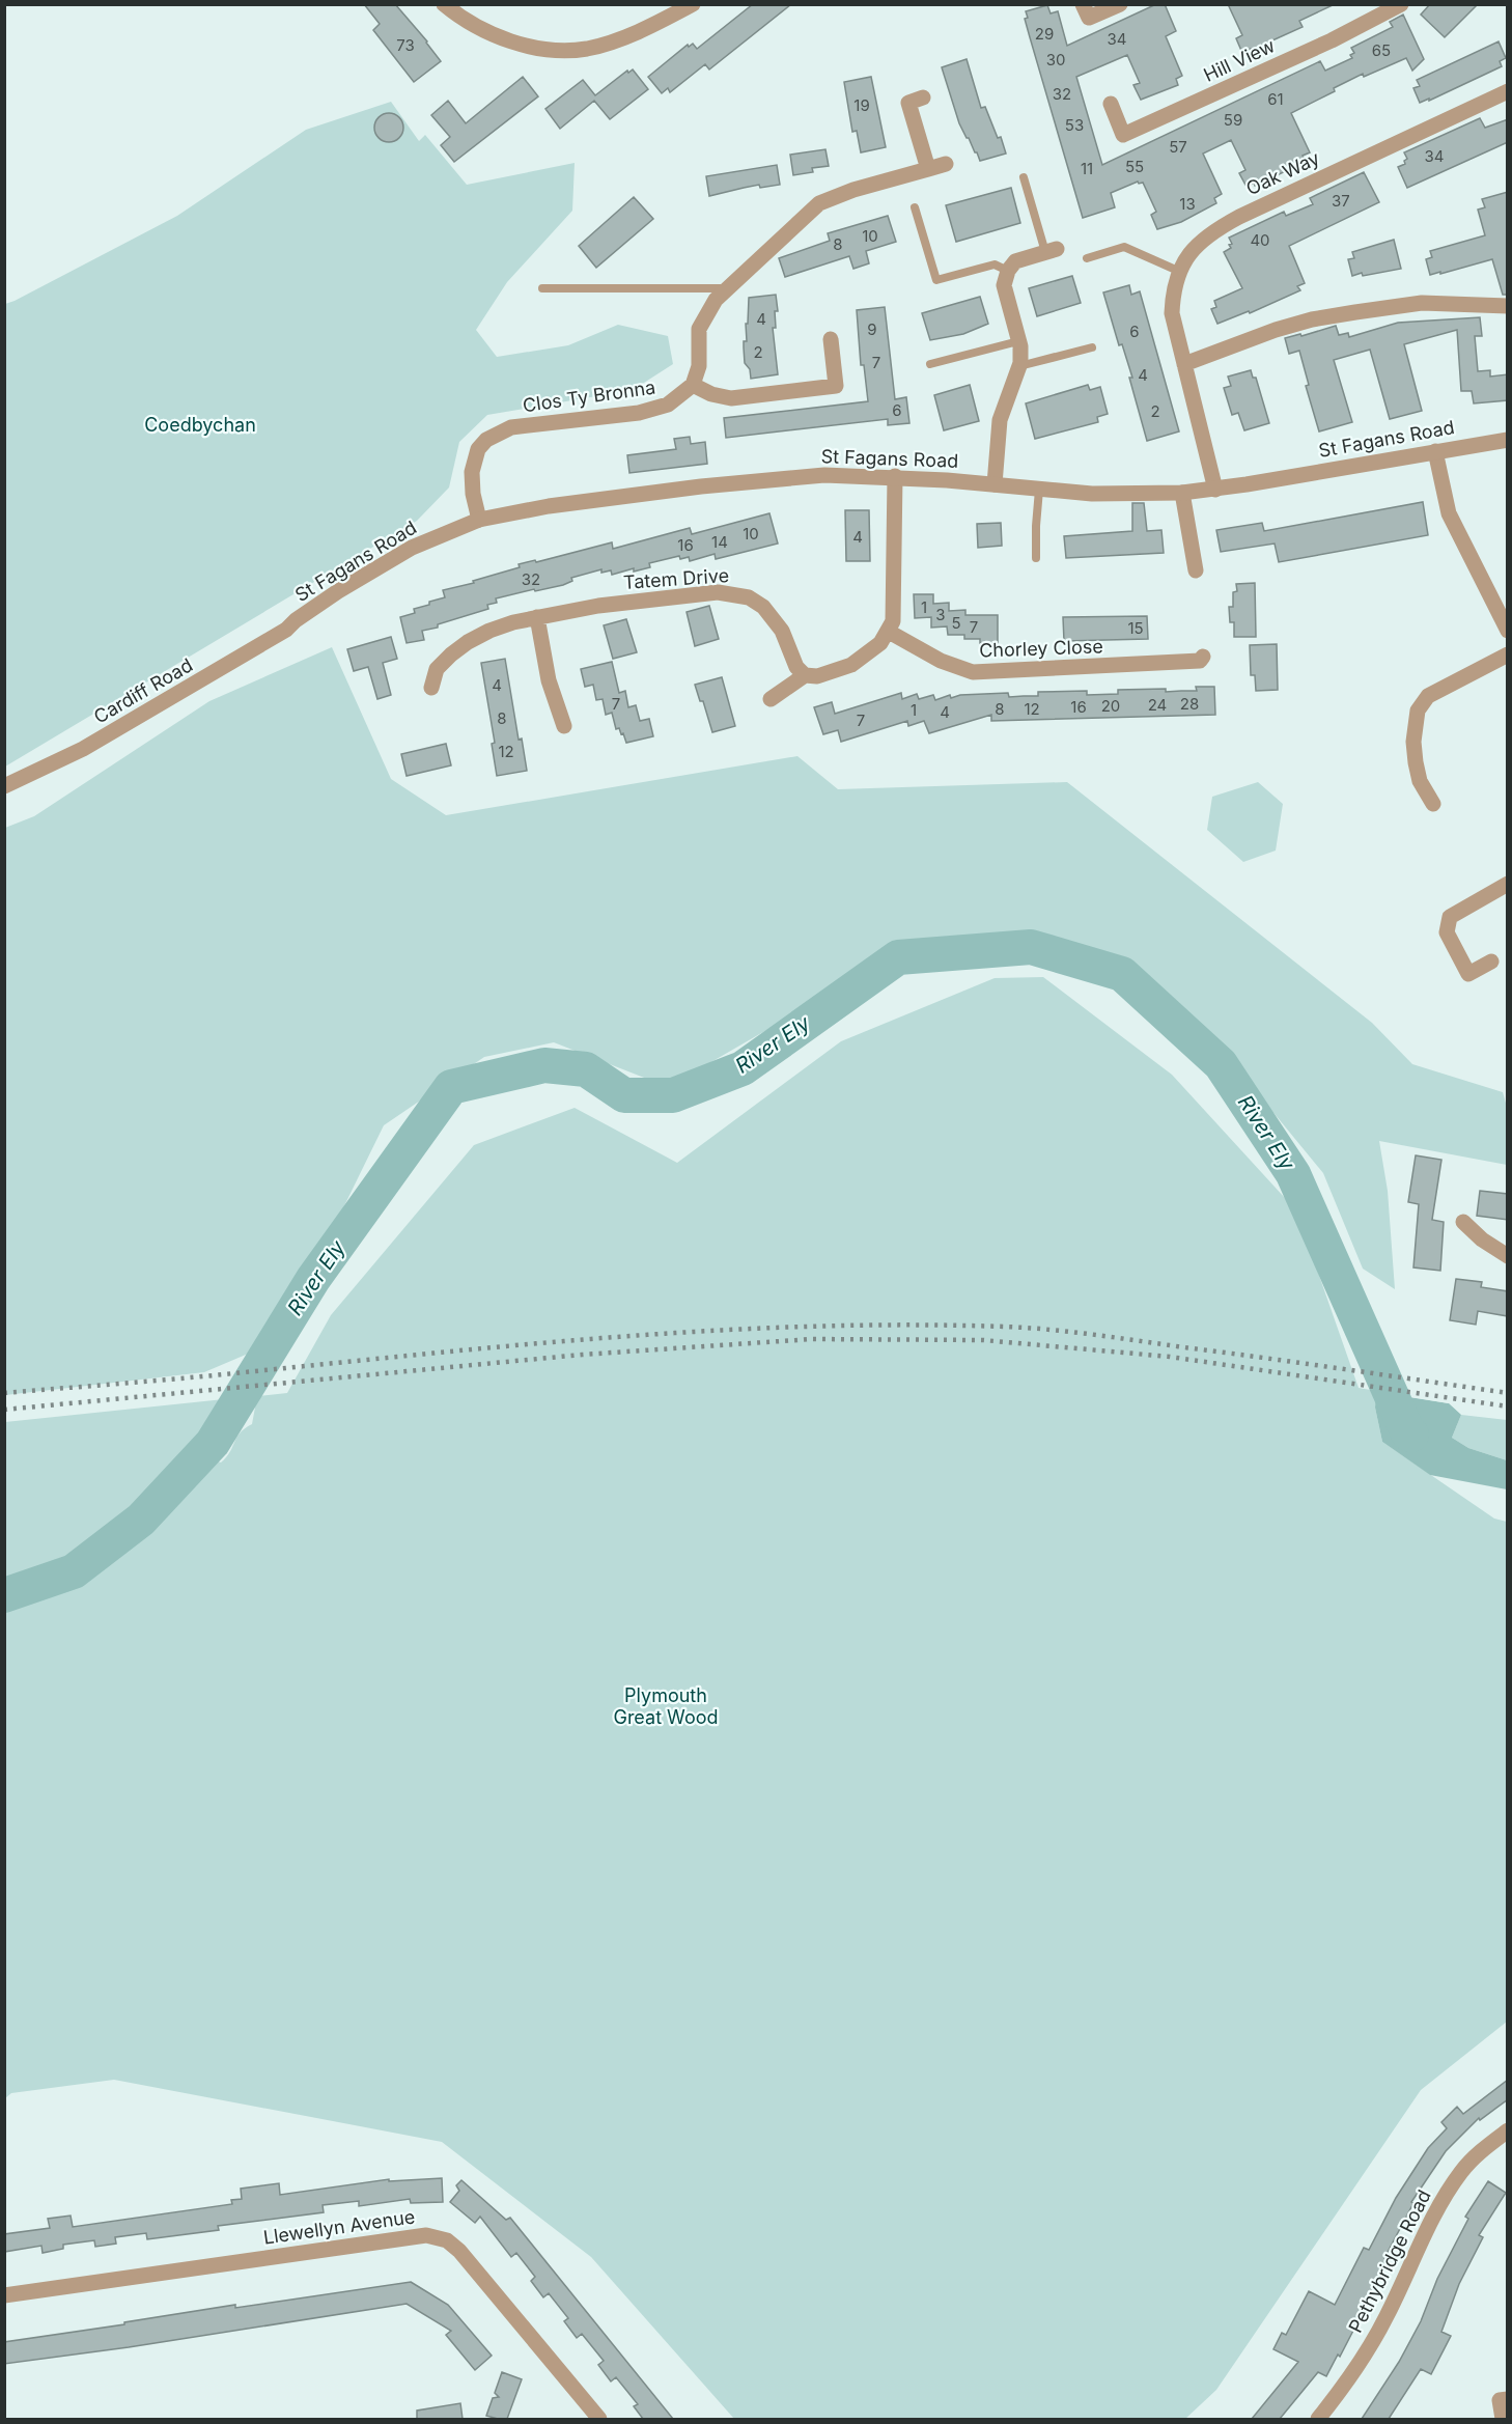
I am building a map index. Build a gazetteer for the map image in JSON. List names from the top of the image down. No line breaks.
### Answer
{"streets":{"street":["Hill View","Oak Way","Clos Ty Bronna","St Fagans Road","Tatem Drive","Chorley Close","Cardiff Road","Llewellyn Avenue","Pethybridge Road"]},"crossings":[["Oak Way","St Fagans Road"],["Clos Ty Bronna","St Fagans Road"],["St Fagans Road","Cardiff Road"]],"water":["River Ely"],"parks":["Coedbychan","Plymouth Great Wood"],"house_numbers":["29","34","73","65","30","32","61","19","59","53","57","34","55","11","37","13","10","40","8","4","9","6","2","7","4","6","2","10","4","14","16","32","1","3","5","7","15","4","7","28","24","20","16","8","12","1","4","8","7","12"]}
